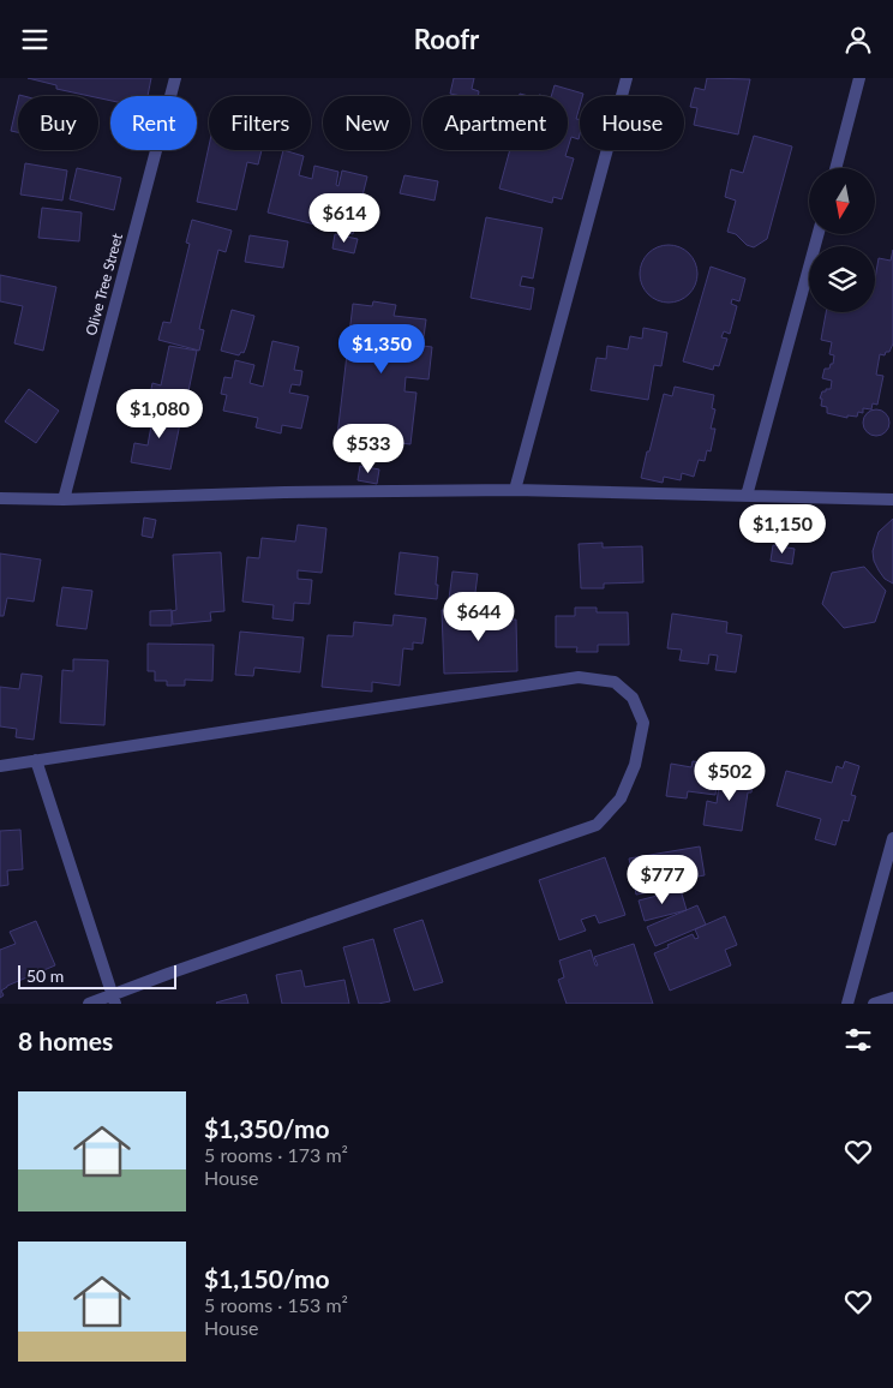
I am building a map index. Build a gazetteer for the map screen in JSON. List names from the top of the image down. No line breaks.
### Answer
{"streets":{"street":["Olive Tree Street"]},"scale_bar":"50 m","north":"bottom","page":{"header":"Roofr","chip":["Buy","Rent","Filters","New","Apartment","House"],"price":["$614","$1,350","$1,080","$533","$1,150","$644","$502","$777"],"scale":"50 m","heading":"8 homes","list":[{"name":"$1,350/mo","note":"5 rooms · 173 m² · House"},{"name":"$1,150/mo","note":"5 rooms · 153 m² · House"}]}}
